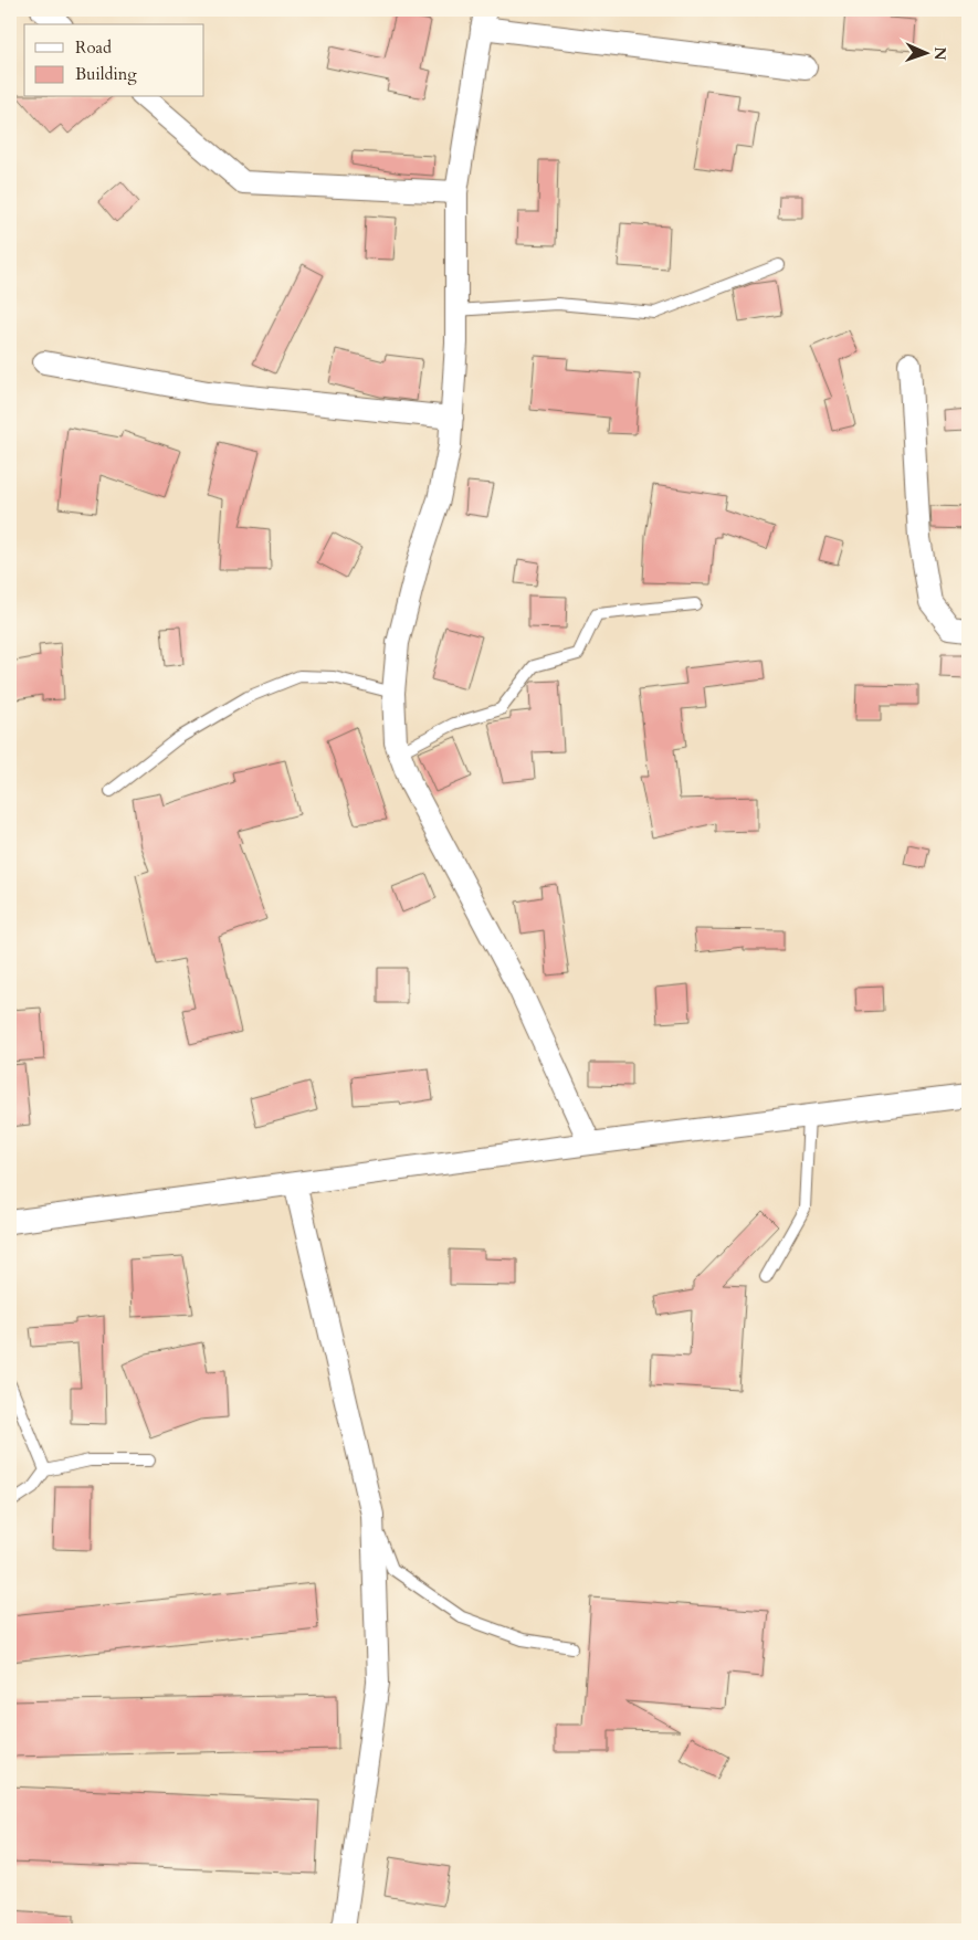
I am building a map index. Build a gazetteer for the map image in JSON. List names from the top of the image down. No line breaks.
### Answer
{"legend":["Road","Building"],"north":"right"}
